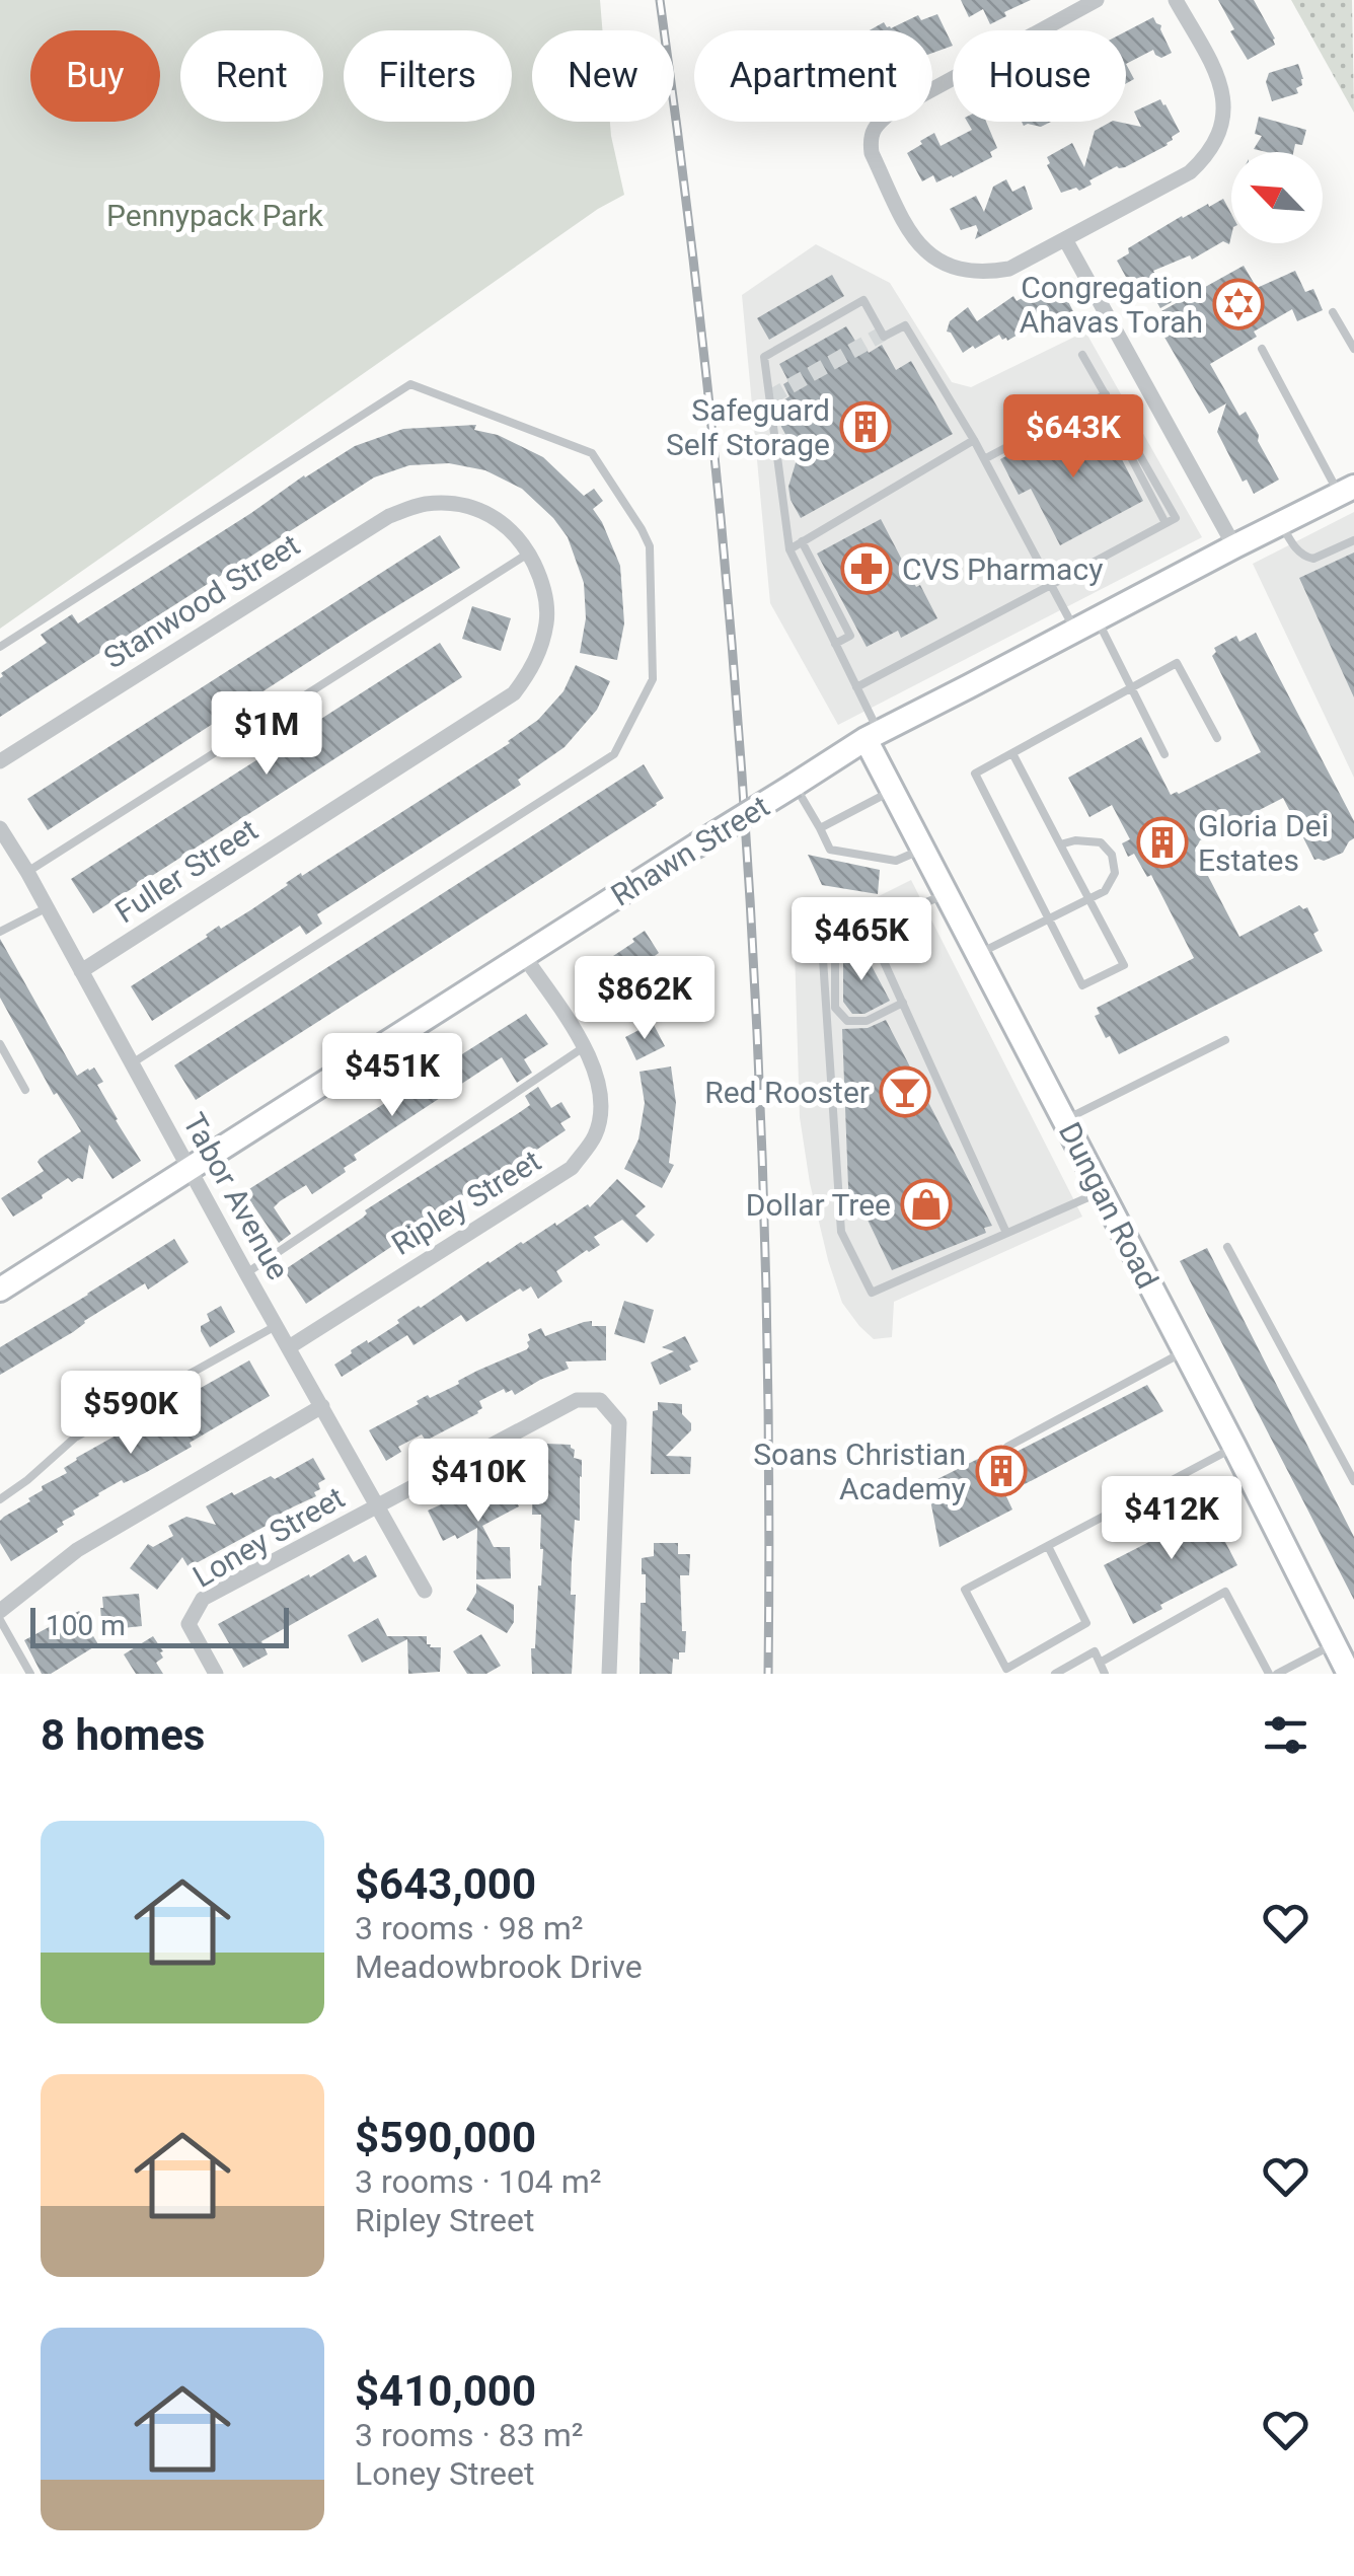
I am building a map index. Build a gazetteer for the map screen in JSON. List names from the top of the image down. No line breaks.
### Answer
{"streets":{"main road":["Rhawn Street","Dungan Road"],"street":["Stanwood Street","Fuller Street","Tabor Avenue","Ripley Street","Loney Street"]},"crossings":[["Stanwood Street","Fuller Street"],["Rhawn Street","Tabor Avenue"],["Rhawn Street","Ripley Street"],["Rhawn Street","Dungan Road"],["Fuller Street","Tabor Avenue"],["Tabor Avenue","Ripley Street"],["Tabor Avenue","Loney Street"]],"parks":["Pennypack Park"],"places":{"synagogue":["Congregation Ahavas Torah"],"building":["Safeguard Self Storage","Gloria Dei Estates","Soans Christian Academy"],"pharmacy":["CVS Pharmacy"],"bar":["Red Rooster"],"shop":["Dollar Tree"]},"scale_bar":"100 m","north":"top left","page":{"chip":["Buy","Rent","Filters","New","Apartment","House"],"price":["$643K","$1M","$465K","$862K","$451K","$590K","$410K","$412K"],"scale":"100 m","heading":"8 homes","list":[{"name":"$643,000","note":"3 rooms · 98 m² · Meadowbrook Drive"},{"name":"$590,000","note":"3 rooms · 104 m² · Ripley Street"},{"name":"$410,000","note":"3 rooms · 83 m² · Loney Street"}]}}
